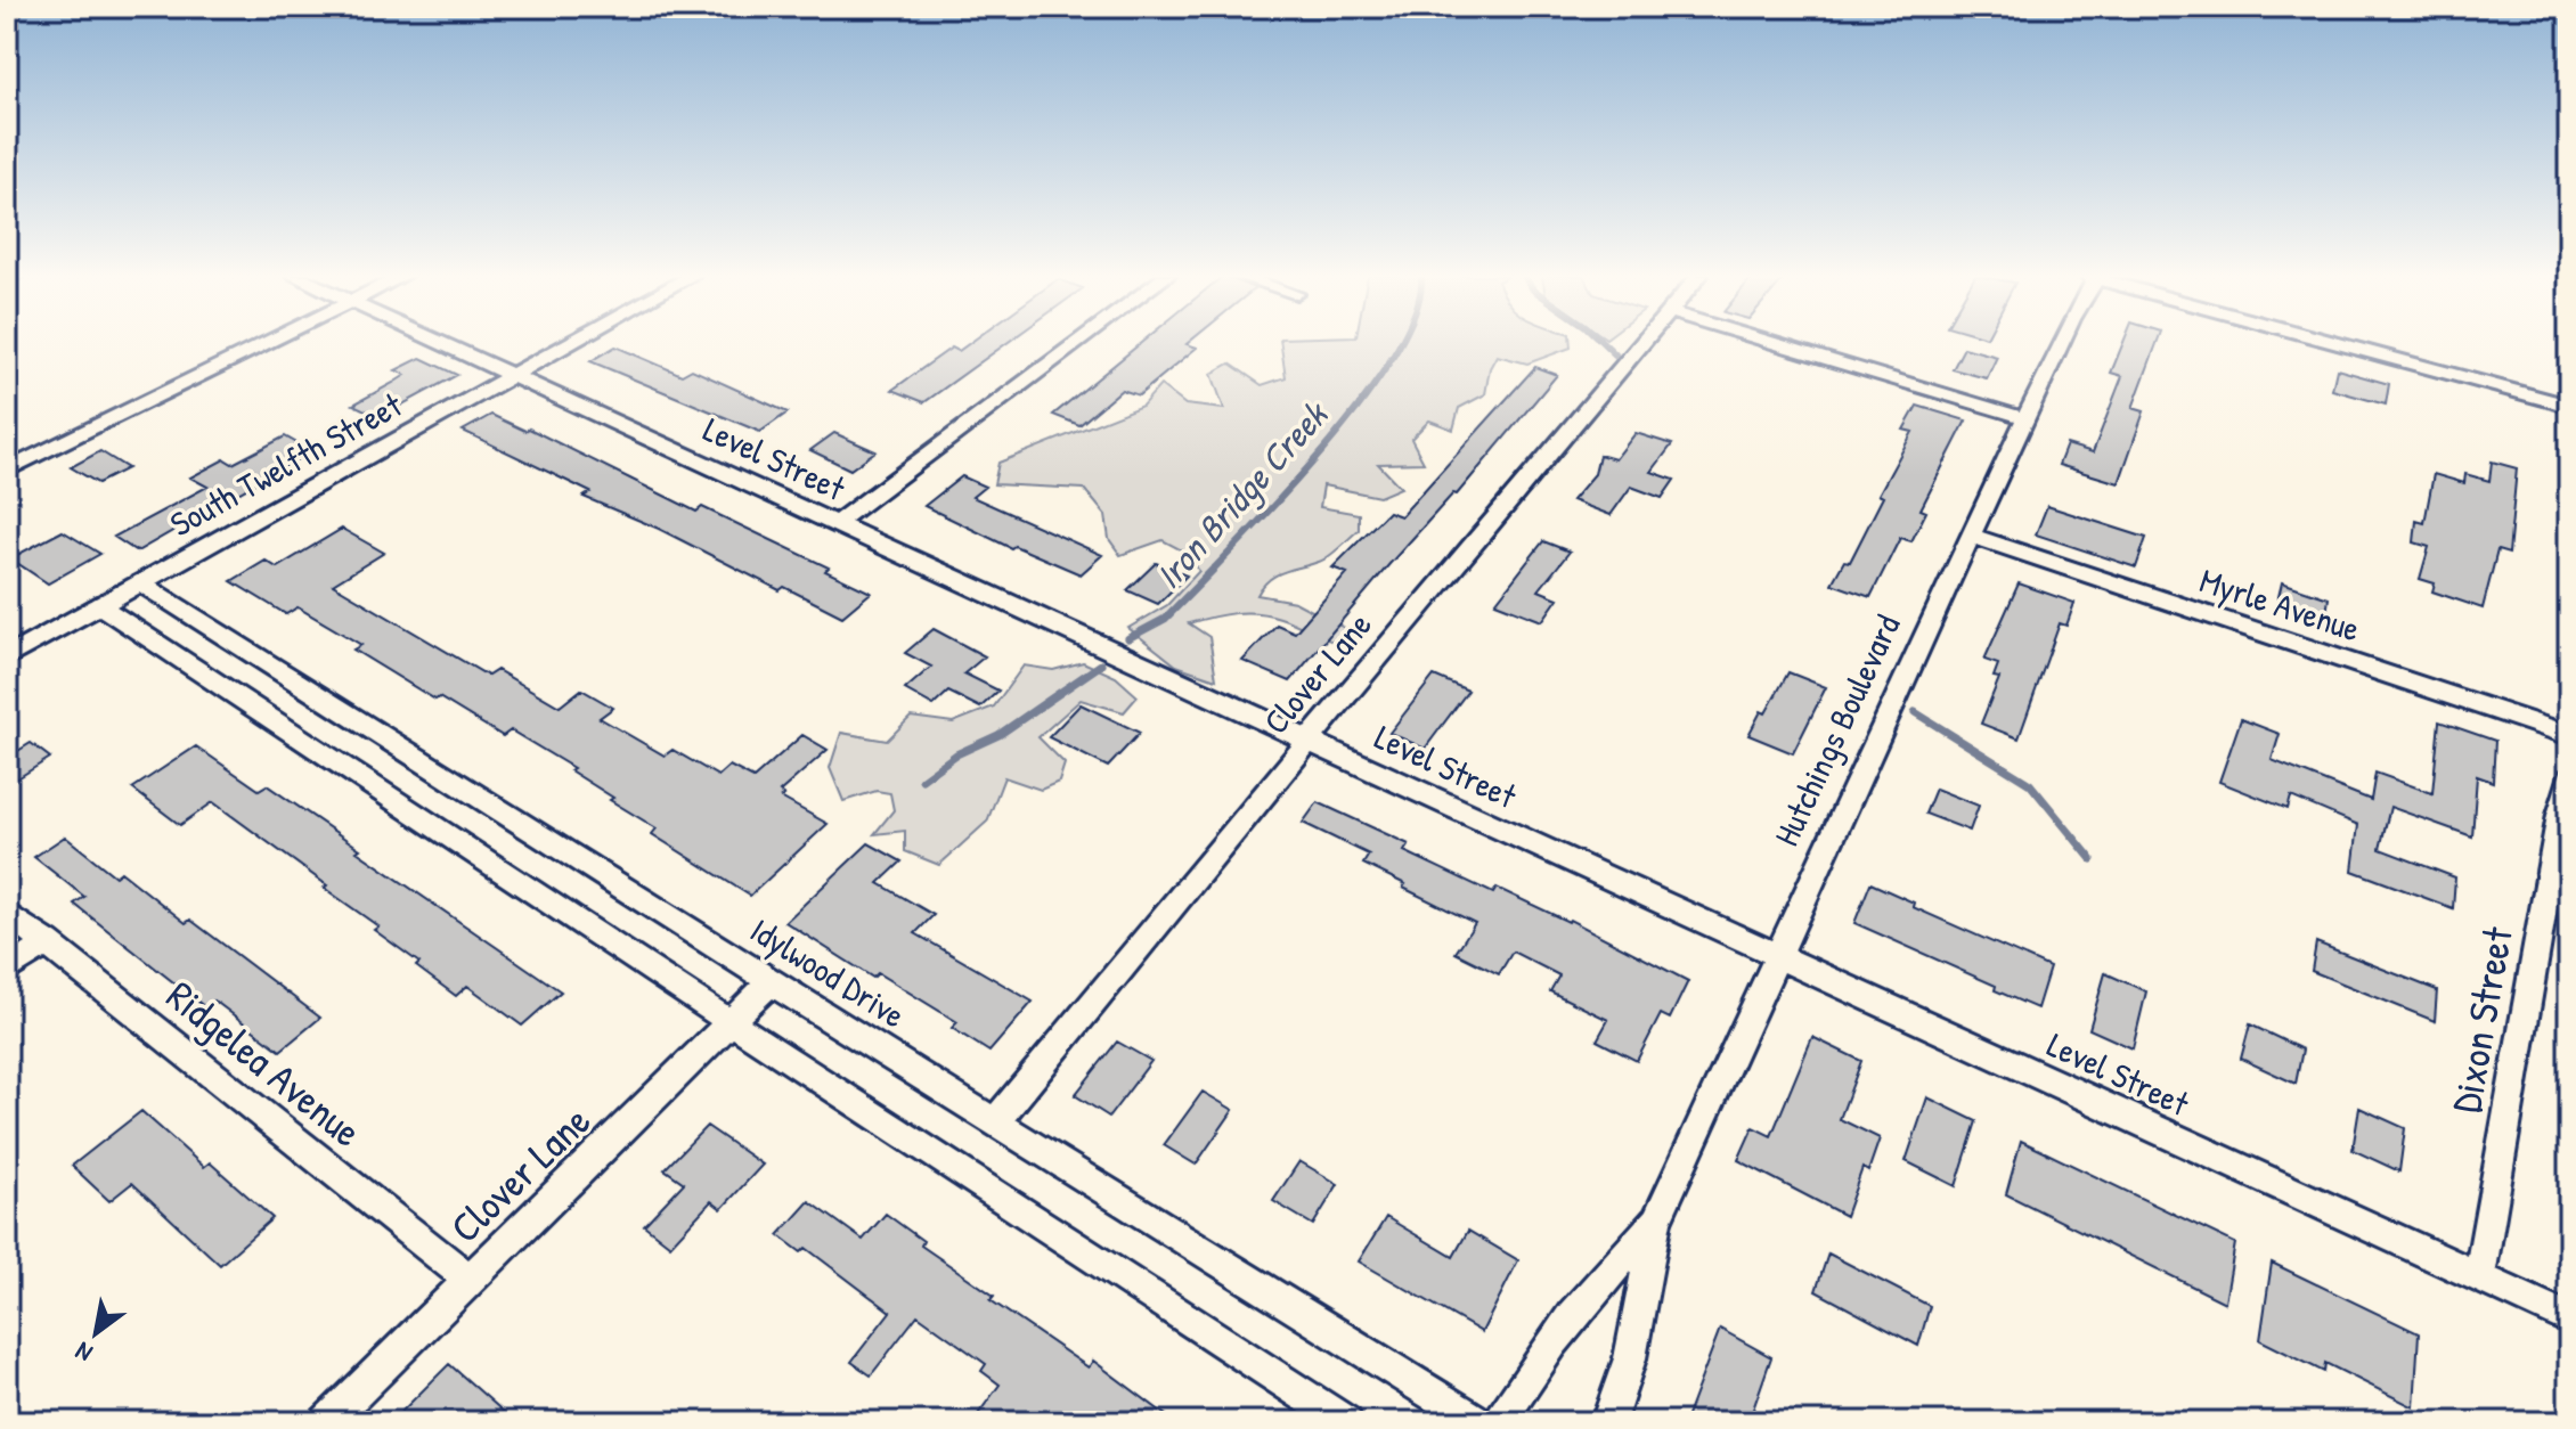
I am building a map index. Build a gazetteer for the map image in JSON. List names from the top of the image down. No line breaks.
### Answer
{"streets":{"street":["Level Street","South Twelfth Street","Myrle Avenue","Clover Lane","Hutchings Boulevard","Idylwood Drive","Dixon Street","Ridgelea Avenue"]},"crossings":[["Level Street","South Twelfth Street"],["Level Street","Clover Lane"],["Level Street","Hutchings Boulevard"],["Level Street","Dixon Street"],["South Twelfth Street","Idylwood Drive"],["Myrle Avenue","Hutchings Boulevard"],["Clover Lane","Idylwood Drive"],["Clover Lane","Ridgelea Avenue"]],"water":["Iron Bridge Creek"],"north":"bottom left"}
